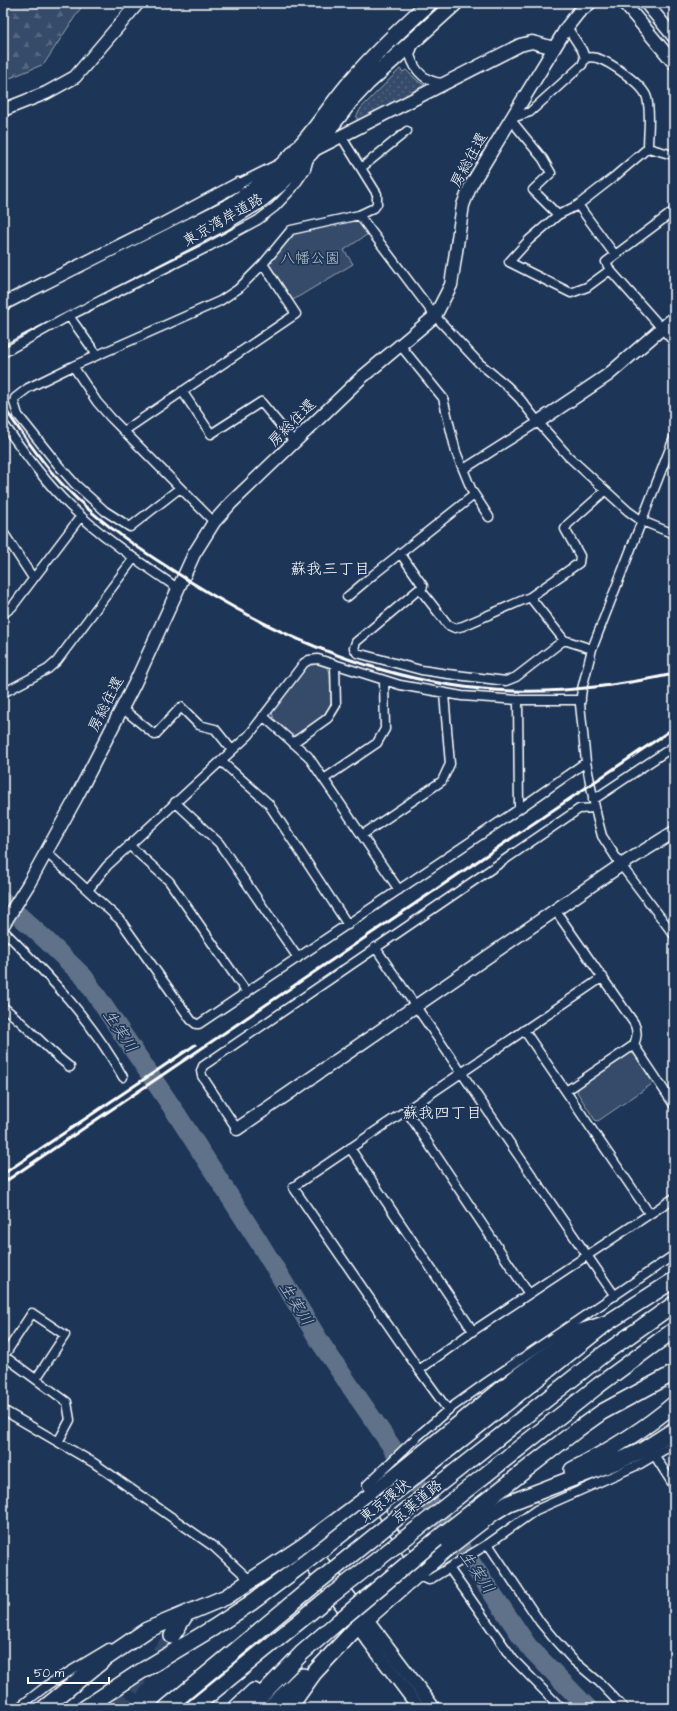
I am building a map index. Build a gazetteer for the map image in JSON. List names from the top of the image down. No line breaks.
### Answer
{"streets":{"highway":["東京湾岸道路","東京環状","京葉道路"],"street":["房総往還"]},"districts":["蘇我三丁目","蘇我四丁目"],"water":["生実川"],"parks":["八幡公園"],"scale_bar":"50 m"}
